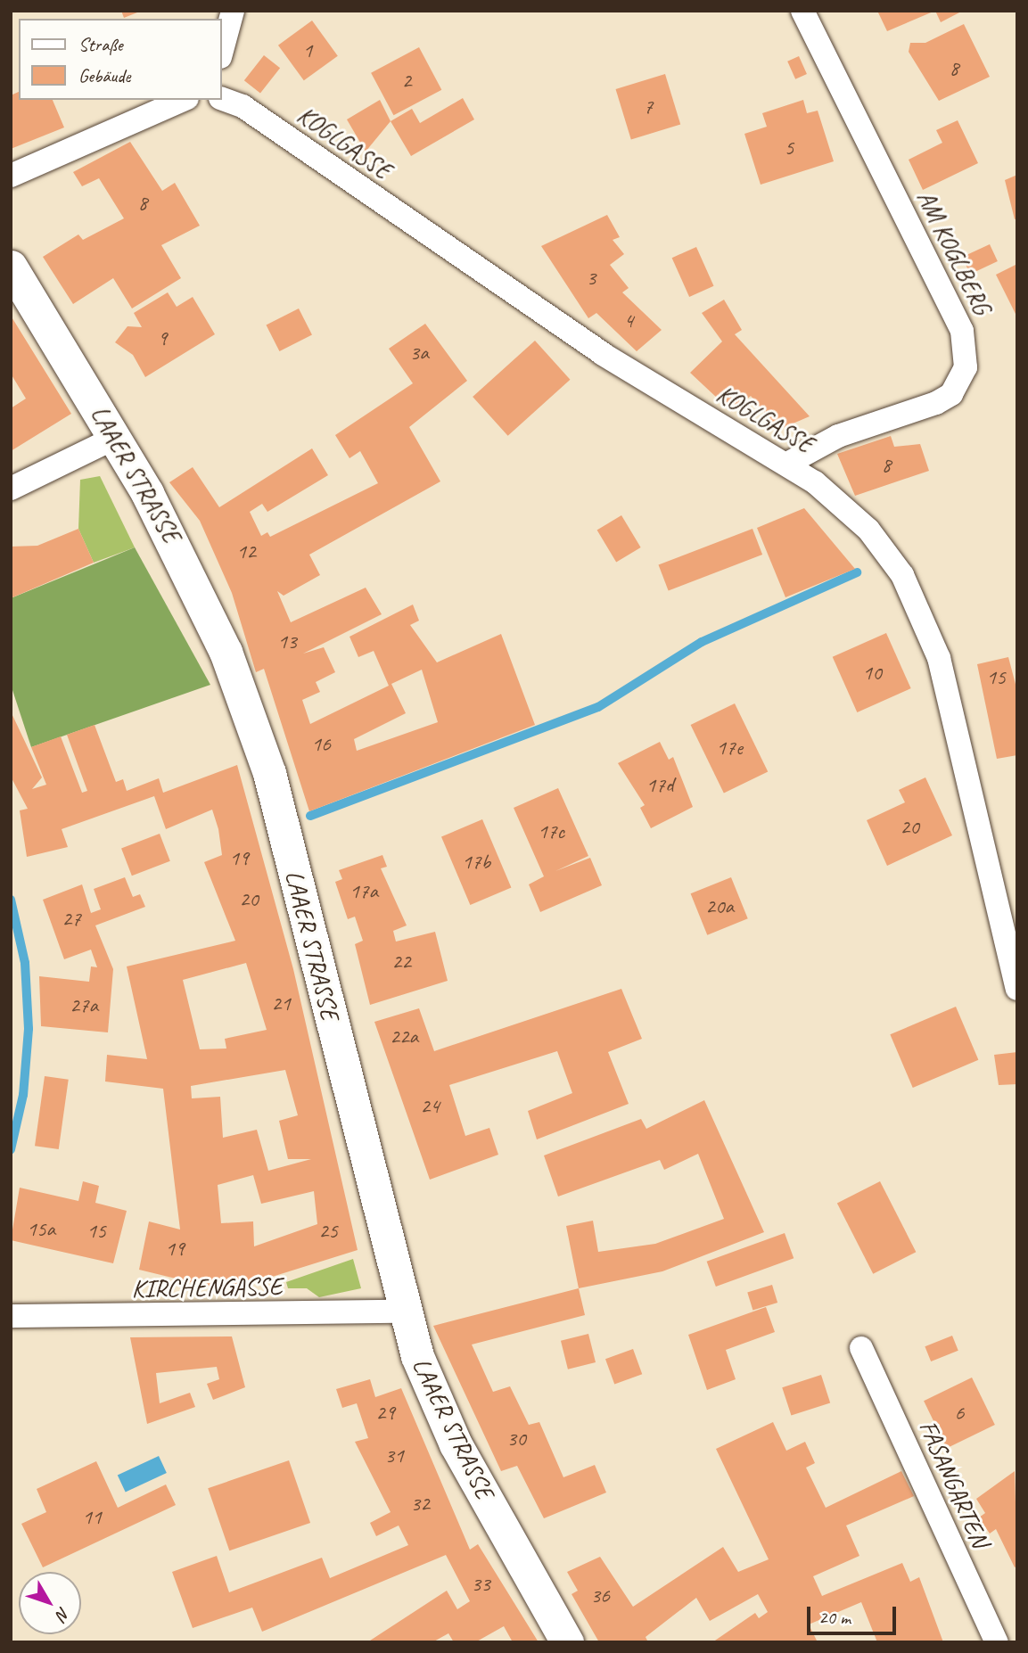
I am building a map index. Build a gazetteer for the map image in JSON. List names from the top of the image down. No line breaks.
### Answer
{"streets":{"street":["KOGLGASSE","AM KOGLBERG","LAAER STRASSE","KIRCHENGASSE","FASANGARTEN"]},"crossings":[["KOGLGASSE","AM KOGLBERG"],["LAAER STRASSE","KIRCHENGASSE"]],"house_numbers":["1","8","2","7","5","8","3","4","9","3a","8","12","13","10","15","16","17e","17d","20","17c","19","17b","17a","20","20a","27","22","21","27a","22a","24","15a","15","25","19","29","6","30","31","32","11","33","36"],"legend":["Straße","Gebäude"],"scale_bar":"20 m","north":"bottom right"}
